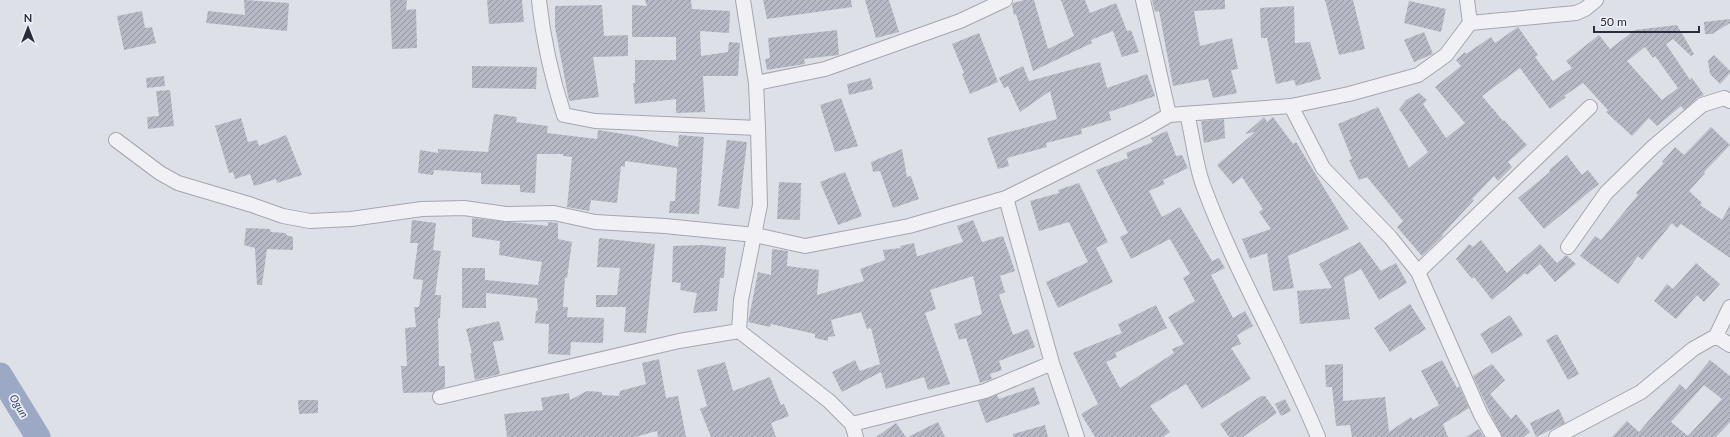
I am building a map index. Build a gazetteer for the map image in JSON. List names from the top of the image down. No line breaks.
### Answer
{"water":["Ogun"],"scale_bar":"50 m","north":"top"}
